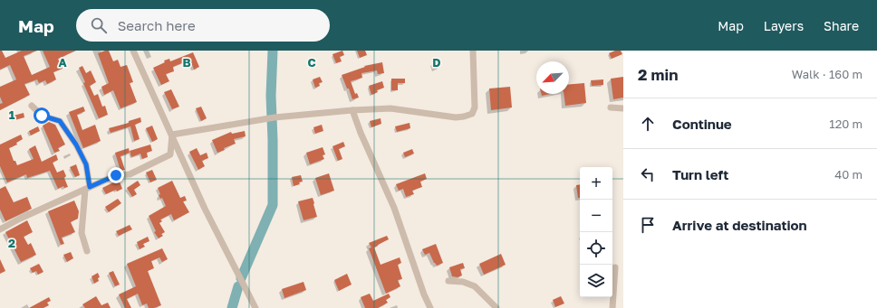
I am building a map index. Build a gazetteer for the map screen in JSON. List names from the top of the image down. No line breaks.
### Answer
{"north":"bottom left","page":{"header":"Map","search":"Search here","nav":["Map","Layers","Share"],"heading":["2 min","Walk · 160 m"],"list":[["Continue","120 m"],["Turn left","40 m"],"Arrive at destination"],"map_buttons":["+","−"]},"grid":{"columns":["A","B","C","D"],"rows":["1","2"]}}
